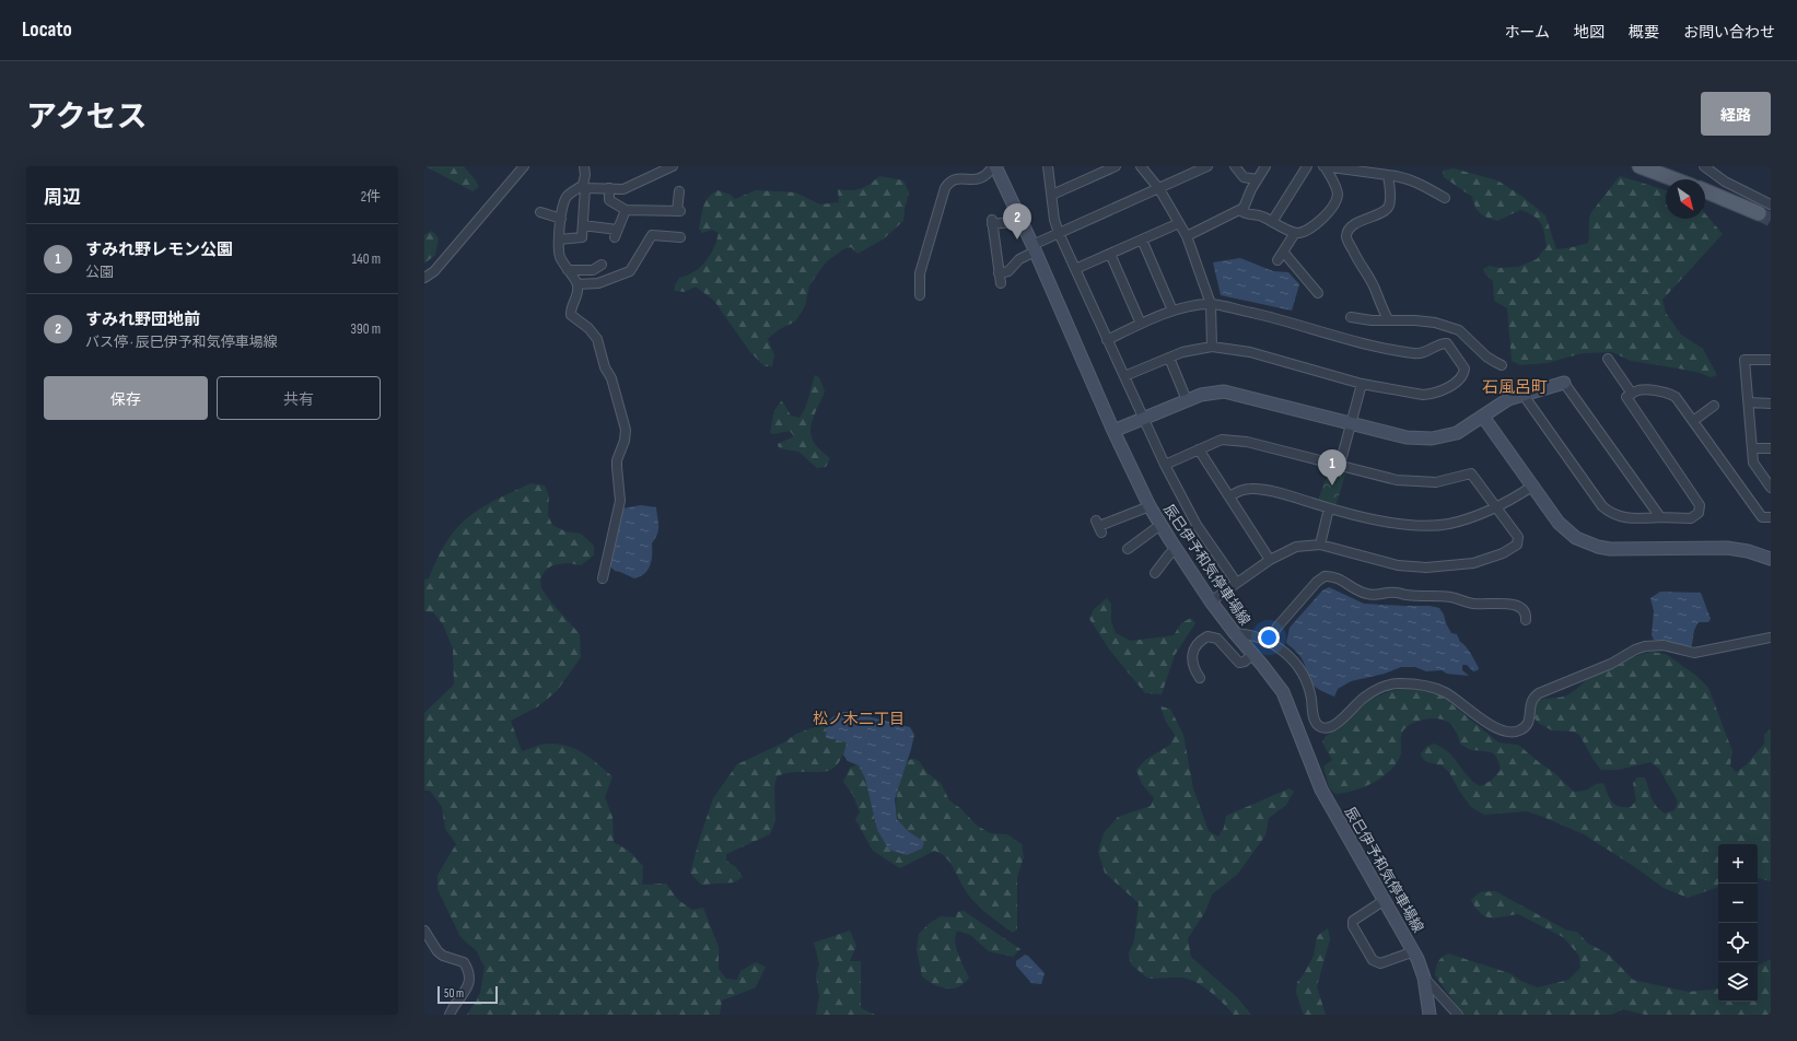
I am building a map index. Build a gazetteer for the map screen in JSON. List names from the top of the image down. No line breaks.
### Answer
{"streets":{"main road":["辰巳伊予和気停車場線"]},"districts":["石風呂町","松ノ木二丁目"],"scale_bar":"50 m","north":"bottom right","page":{"header":"Locato","nav":["ホーム","地図","概要","お問い合わせ"],"title":"アクセス","buttons":["経路",["保存","共有"]],"heading":["周辺","2件"],"pins":["2","1"],"list":[{"mark":"1","name":"すみれ野レモン公園","note":"公園","value":"140 m"},{"mark":"2","name":"すみれ野団地前","note":"バス停 · 辰巳伊予和気停車場線","value":"390 m"}],"map_buttons":["+","−"],"scale":"50 m"}}
